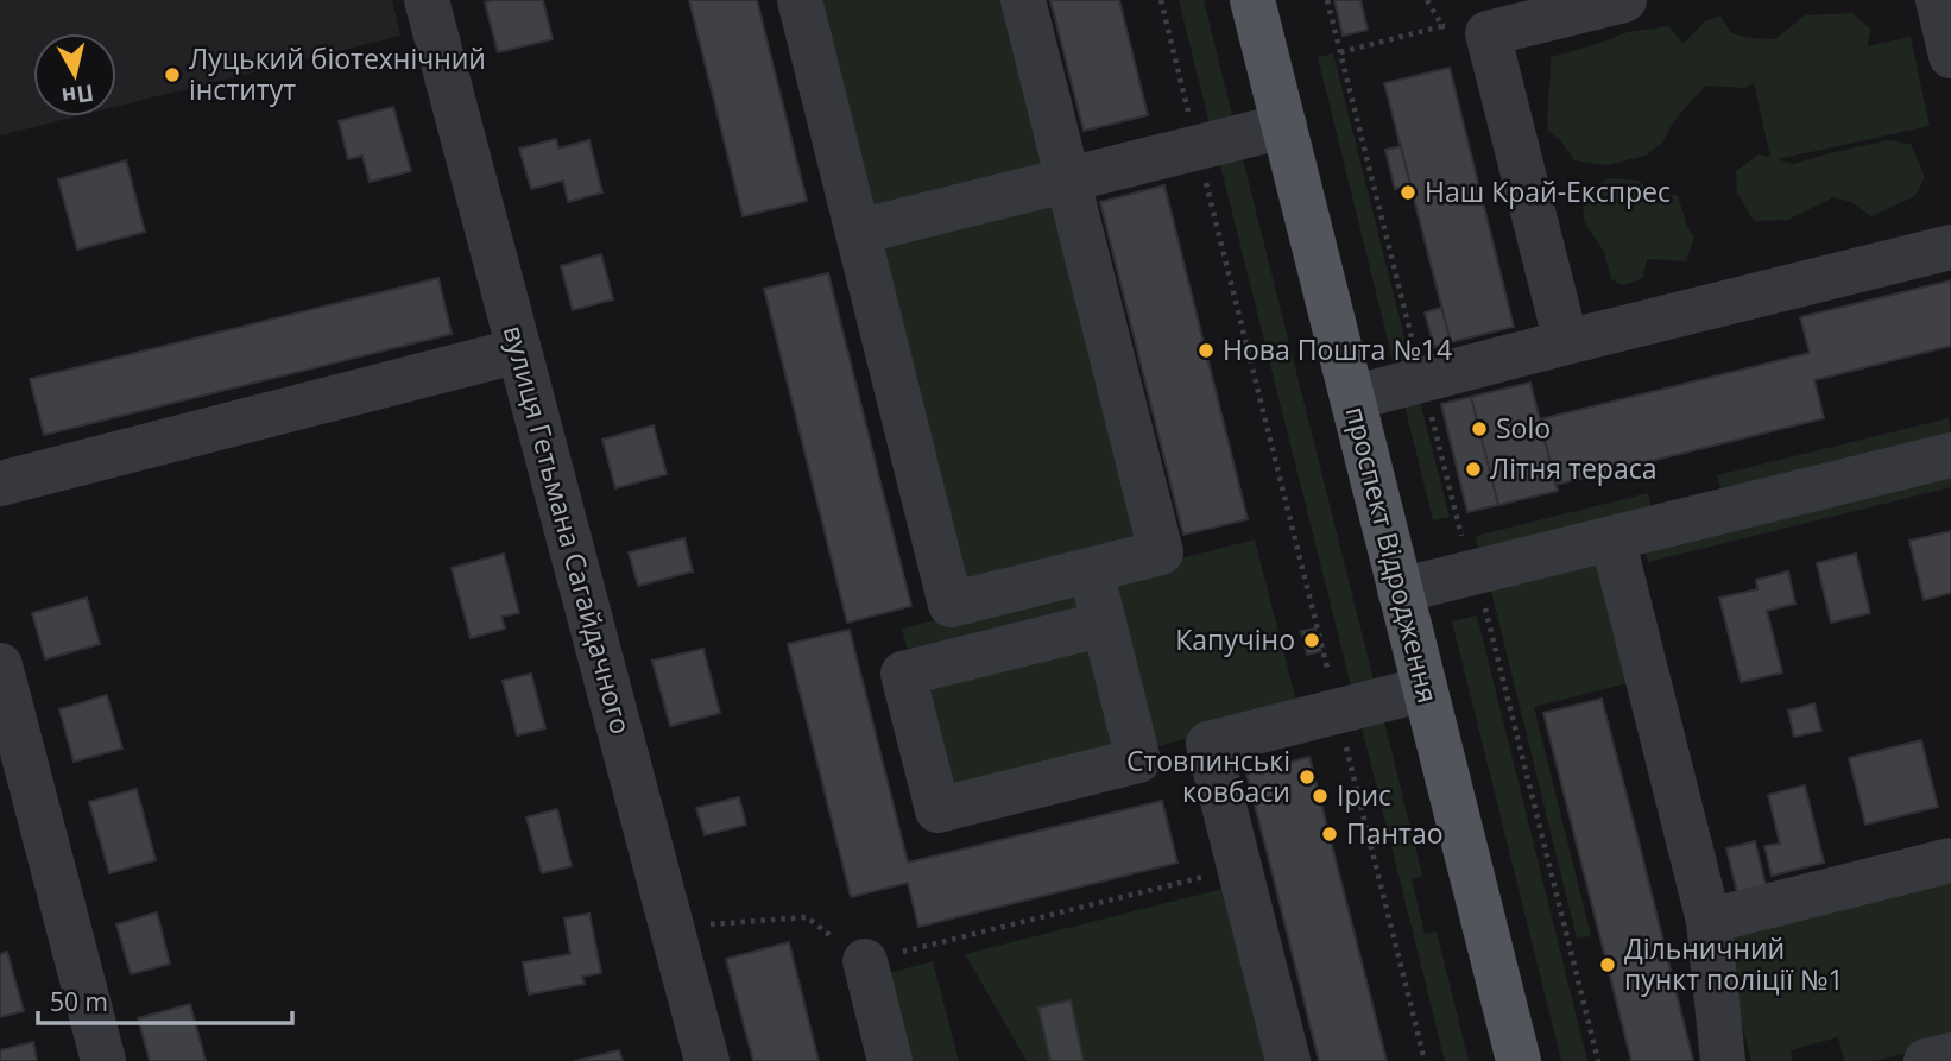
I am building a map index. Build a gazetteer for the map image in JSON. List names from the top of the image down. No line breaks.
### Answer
{"streets":{"main road":["проспект Відродження"],"street":["вулиця Гетьмана Сагайдачного"]},"places":["Луцький біотехнічний інститут","Наш Край-Експрес","Нова Пошта №14","Solo","Літня тераса","Капучіно","Стовпинські ковбаси","Ірис","Пантао","Дільничний пункт поліції №1"],"scale_bar":"50 m","north":"bottom"}
